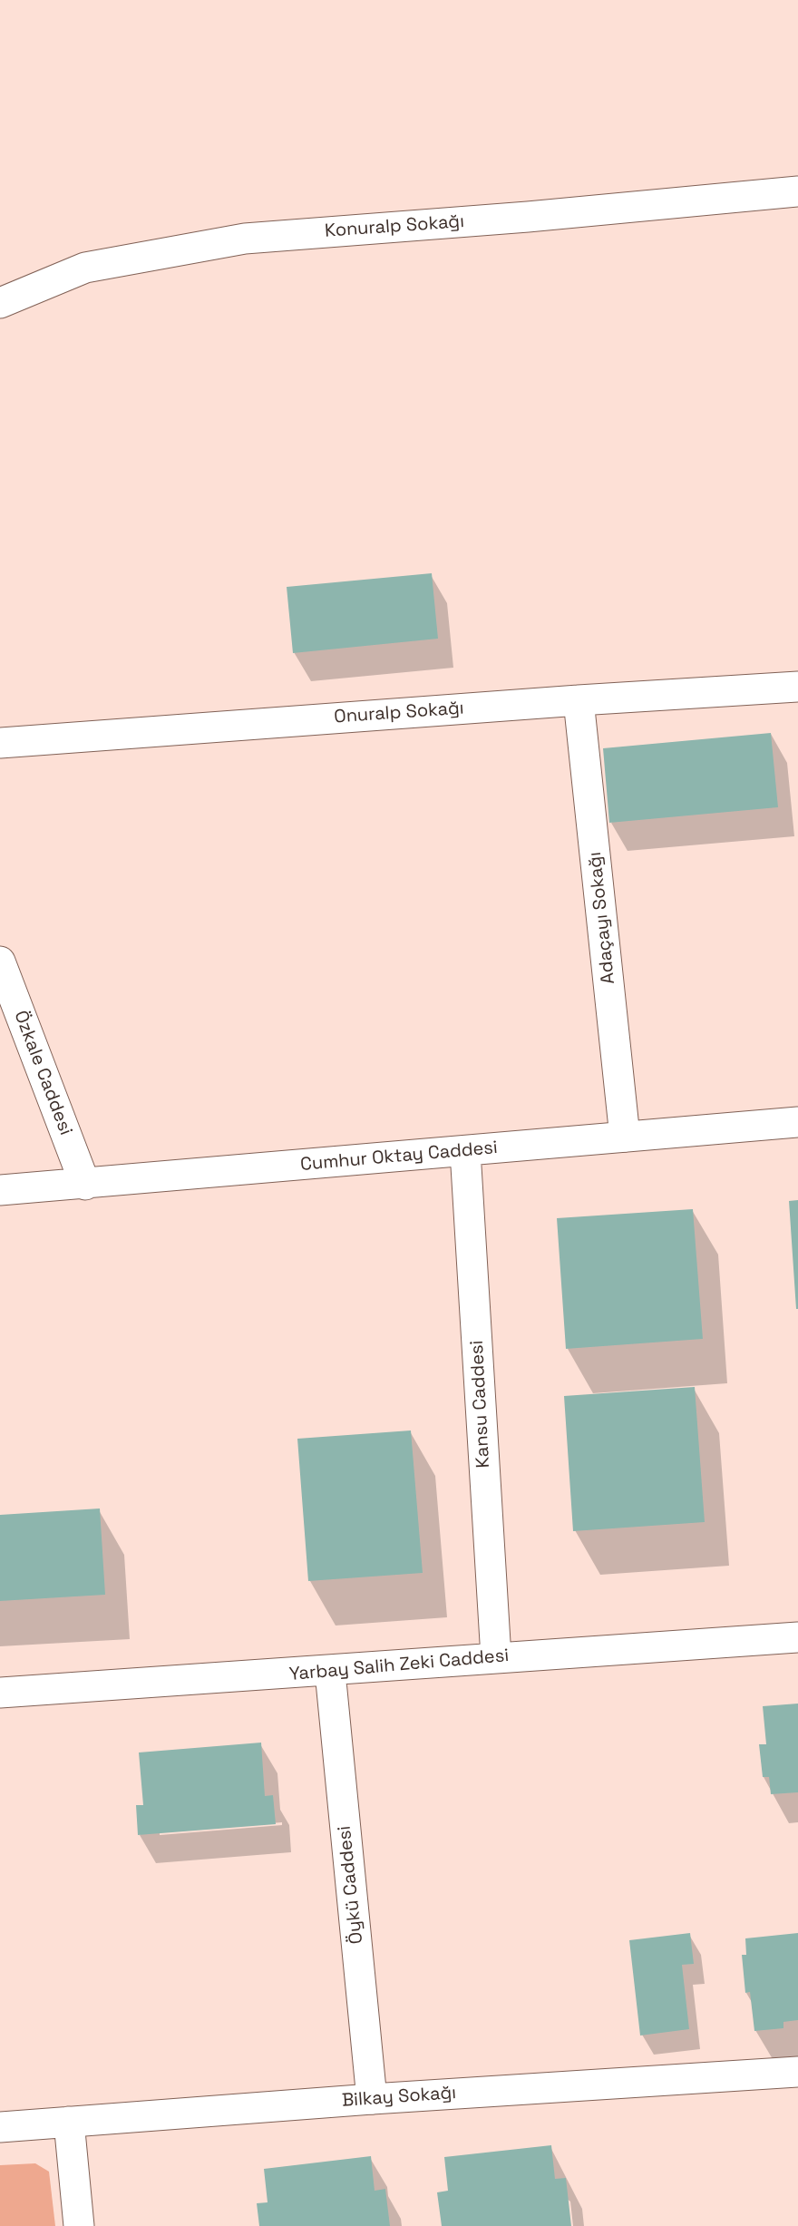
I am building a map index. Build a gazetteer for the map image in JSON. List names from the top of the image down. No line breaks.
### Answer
{"streets":{"street":["Konuralp Sokağı","Onuralp Sokağı","Adaçayı Sokağı","Özkale Caddesi","Cumhur Oktay Caddesi","Kansu Caddesi","Yarbay Salih Zeki Caddesi","Öykü Caddesi","Bilkay Sokağı"]},"crossings":[["Onuralp Sokağı","Adaçayı Sokağı"],["Adaçayı Sokağı","Cumhur Oktay Caddesi"],["Özkale Caddesi","Cumhur Oktay Caddesi"],["Cumhur Oktay Caddesi","Kansu Caddesi"],["Kansu Caddesi","Yarbay Salih Zeki Caddesi"],["Yarbay Salih Zeki Caddesi","Öykü Caddesi"],["Öykü Caddesi","Bilkay Sokağı"]]}
